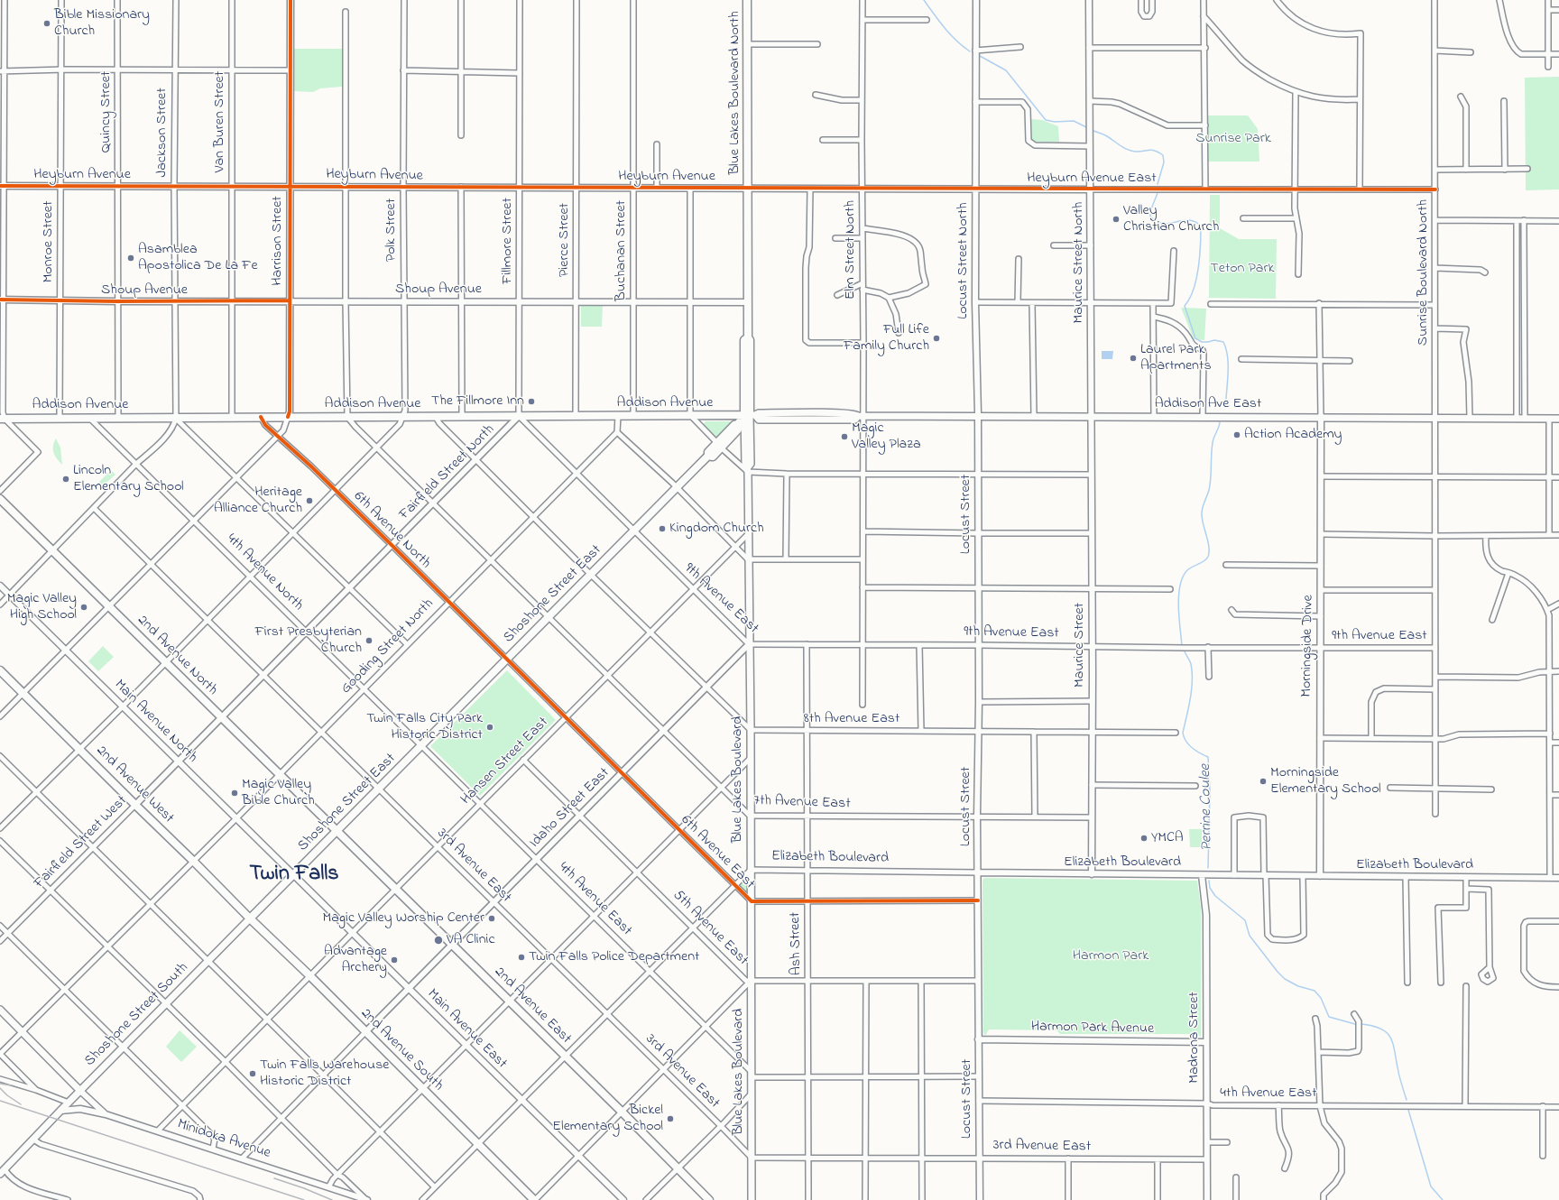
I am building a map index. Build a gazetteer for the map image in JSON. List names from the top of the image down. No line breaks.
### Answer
{"streets":{"main road":["Blue Lakes Boulevard North","Addison Avenue","Addison Ave East","Shoshone Street East","2nd Avenue North","Blue Lakes Boulevard","2nd Avenue West","2nd Avenue East","Shoshone Street South","2nd Avenue South"],"street":["Quincy Street","Van Buren Street","Jackson Street","Heyburn Avenue","Heyburn Avenue East","Polk Street","Pierce Street","Harrison Street","Fillmore Street","Monroe Street","Elm Street North","Buchanan Street","Locust Street North","Maurice Street North","Sunrise Boulevard North","Shoup Avenue","Fairfield Street North","Locust Street","6th Avenue North","4th Avenue North","9th Avenue East","Maurice Street","Morningside Drive","Gooding Street North","8th Avenue East","Main Avenue North","Hansen Street East","7th Avenue East","Idaho Street East","Fairfield Street West","6th Avenue East","Elizabeth Boulevard","3rd Avenue East","4th Avenue East","5th Avenue East","Ash Street","Harmon Park Avenue","Main Avenue East","Madrona Street","Minidoka Avenue"]},"crossings":[["Blue Lakes Boulevard North","Heyburn Avenue"],["Blue Lakes Boulevard North","Heyburn Avenue East"],["Blue Lakes Boulevard North","Shoup Avenue"],["Blue Lakes Boulevard North","Addison Avenue"],["Blue Lakes Boulevard North","Addison Ave East"],["Blue Lakes Boulevard North","Shoshone Street East"],["Blue Lakes Boulevard North","Blue Lakes Boulevard"],["Quincy Street","Heyburn Avenue"],["Quincy Street","Shoup Avenue"],["Quincy Street","Addison Avenue"],["Van Buren Street","Heyburn Avenue"],["Van Buren Street","Shoup Avenue"],["Van Buren Street","Addison Avenue"],["Jackson Street","Heyburn Avenue"],["Jackson Street","Shoup Avenue"],["Jackson Street","Addison Avenue"],["Heyburn Avenue","Heyburn Avenue East"],["Heyburn Avenue","Polk Street"],["Heyburn Avenue","Pierce Street"],["Heyburn Avenue","Harrison Street"],["Heyburn Avenue","Fillmore Street"],["Heyburn Avenue","Monroe Street"],["Heyburn Avenue","Buchanan Street"],["Heyburn Avenue East","Elm Street North"],["Heyburn Avenue East","Locust Street North"],["Heyburn Avenue East","Maurice Street North"],["Heyburn Avenue East","Sunrise Boulevard North"],["Polk Street","Shoup Avenue"],["Polk Street","Addison Avenue"],["Pierce Street","Shoup Avenue"],["Pierce Street","Addison Avenue"],["Harrison Street","Shoup Avenue"],["Harrison Street","Addison Avenue"],["Fillmore Street","Shoup Avenue"],["Fillmore Street","Addison Avenue"],["Fillmore Street","Fairfield Street North"],["Fillmore Street","9th Avenue East"],["Monroe Street","Shoup Avenue"],["Monroe Street","Addison Avenue"],["Elm Street North","Addison Ave East"],["Elm Street North","9th Avenue East"],["Buchanan Street","Shoup Avenue"],["Buchanan Street","Addison Avenue"],["Locust Street North","Addison Ave East"],["Locust Street North","Locust Street"],["Maurice Street North","Addison Ave East"],["Maurice Street North","Maurice Street"],["Sunrise Boulevard North","Addison Ave East"],["Sunrise Boulevard North","9th Avenue East"],["Addison Avenue","Addison Ave East"],["Addison Avenue","Fairfield Street North"],["Addison Avenue","6th Avenue North"],["Addison Avenue","4th Avenue North"],["Addison Avenue","Shoshone Street East"],["Addison Avenue","9th Avenue East"],["Addison Avenue","Blue Lakes Boulevard"],["Addison Avenue","7th Avenue East"],["Addison Ave East","Locust Street"],["Addison Ave East","Shoshone Street East"],["Addison Ave East","Maurice Street"],["Addison Ave East","Morningside Drive"],["Addison Ave East","Blue Lakes Boulevard"],["Fairfield Street North","6th Avenue North"],["Fairfield Street North","4th Avenue North"],["Fairfield Street North","9th Avenue East"],["Fairfield Street North","2nd Avenue North"],["Fairfield Street North","Main Avenue North"],["Fairfield Street North","7th Avenue East"],["Fairfield Street North","Fairfield Street West"],["Fairfield Street North","3rd Avenue East"],["Locust Street","9th Avenue East"],["Locust Street","8th Avenue East"],["Locust Street","7th Avenue East"],["Locust Street","6th Avenue East"],["Locust Street","Elizabeth Boulevard"],["Locust Street","3rd Avenue East"],["Locust Street","4th Avenue East"],["Locust Street","5th Avenue East"],["Locust Street","Harmon Park Avenue"],["6th Avenue North","Shoshone Street East"],["6th Avenue North","Gooding Street North"],["6th Avenue North","6th Avenue East"],["4th Avenue North","Shoshone Street East"],["4th Avenue North","Gooding Street North"],["4th Avenue North","4th Avenue East"],["Shoshone Street East","9th Avenue East"],["Shoshone Street East","2nd Avenue North"],["Shoshone Street East","Main Avenue North"],["Shoshone Street East","Blue Lakes Boulevard"],["Shoshone Street East","7th Avenue East"],["Shoshone Street East","6th Avenue East"],["Shoshone Street East","3rd Avenue East"],["Shoshone Street East","4th Avenue East"],["Shoshone Street East","2nd Avenue East"],["Shoshone Street East","Shoshone Street South"],["Shoshone Street East","Main Avenue East"],["9th Avenue East","Maurice Street"],["9th Avenue East","Morningside Drive"],["9th Avenue East","Gooding Street North"],["9th Avenue East","Hansen Street East"],["9th Avenue East","Blue Lakes Boulevard"],["9th Avenue East","Idaho Street East"],["9th Avenue East","Ash Street"],["Maurice Street","8th Avenue East"],["Maurice Street","7th Avenue East"],["Maurice Street","Elizabeth Boulevard"],["Morningside Drive","Elizabeth Boulevard"],["Gooding Street North","2nd Avenue North"],["Gooding Street North","Main Avenue North"],["Gooding Street North","2nd Avenue West"],["Gooding Street North","7th Avenue East"],["Gooding Street North","3rd Avenue East"],["2nd Avenue North","2nd Avenue East"],["8th Avenue East","Blue Lakes Boulevard"],["8th Avenue East","Ash Street"],["Main Avenue North","Fairfield Street West"],["Main Avenue North","Shoshone Street South"],["Main Avenue North","Main Avenue East"],["Hansen Street East","Blue Lakes Boulevard"],["Hansen Street East","7th Avenue East"],["Hansen Street East","6th Avenue East"],["Hansen Street East","3rd Avenue East"],["Hansen Street East","4th Avenue East"],["Hansen Street East","5th Avenue East"],["Hansen Street East","2nd Avenue East"],["Hansen Street East","Main Avenue East"],["Hansen Street East","2nd Avenue South"],["Hansen Street East","Minidoka Avenue"],["Blue Lakes Boulevard","7th Avenue East"],["Blue Lakes Boulevard","Idaho Street East"],["Blue Lakes Boulevard","6th Avenue East"],["Blue Lakes Boulevard","Elizabeth Boulevard"],["Blue Lakes Boulevard","3rd Avenue East"],["Blue Lakes Boulevard","4th Avenue East"],["Blue Lakes Boulevard","5th Avenue East"],["2nd Avenue West","Fairfield Street West"],["2nd Avenue West","Shoshone Street South"],["2nd Avenue West","2nd Avenue South"],["7th Avenue East","Idaho Street East"],["7th Avenue East","Ash Street"],["Idaho Street East","6th Avenue East"],["Idaho Street East","3rd Avenue East"],["Idaho Street East","4th Avenue East"],["Idaho Street East","5th Avenue East"],["Idaho Street East","2nd Avenue East"],["Idaho Street East","Main Avenue East"],["Idaho Street East","2nd Avenue South"],["6th Avenue East","Ash Street"],["Elizabeth Boulevard","Ash Street"],["Elizabeth Boulevard","Madrona Street"],["3rd Avenue East","Ash Street"],["3rd Avenue East","Madrona Street"],["4th Avenue East","Madrona Street"],["5th Avenue East","Ash Street"],["Shoshone Street South","Main Avenue East"],["Shoshone Street South","2nd Avenue South"],["Shoshone Street South","Minidoka Avenue"],["Harmon Park Avenue","Madrona Street"]],"districts":["Twin Falls"],"water":["Perrine Coulee"],"parks":["Sunrise Park","Teton Park","Harmon Park"],"places":["Bible Missionary Church","Valley Christian Church","Asamblea Apostolica De La Fe","Full Life Family Church","Laurel Park Apartments","The Fillmore Inn","Action Academy","Magic Valley Plaza","Lincoln Elementary School","Heritage Alliance Church","Kingdom Church","Magic Valley High School","First Presbyterian Church","Twin Falls City Park Historic District","Morningside Elementary School","Magic Valley Bible Church","YMCA","Magic Valley Worship Center","VA Clinic","Twin Falls Police Department","Advantage Archery","Twin Falls Warehouse Historic District","Bickel Elementary School"]}
